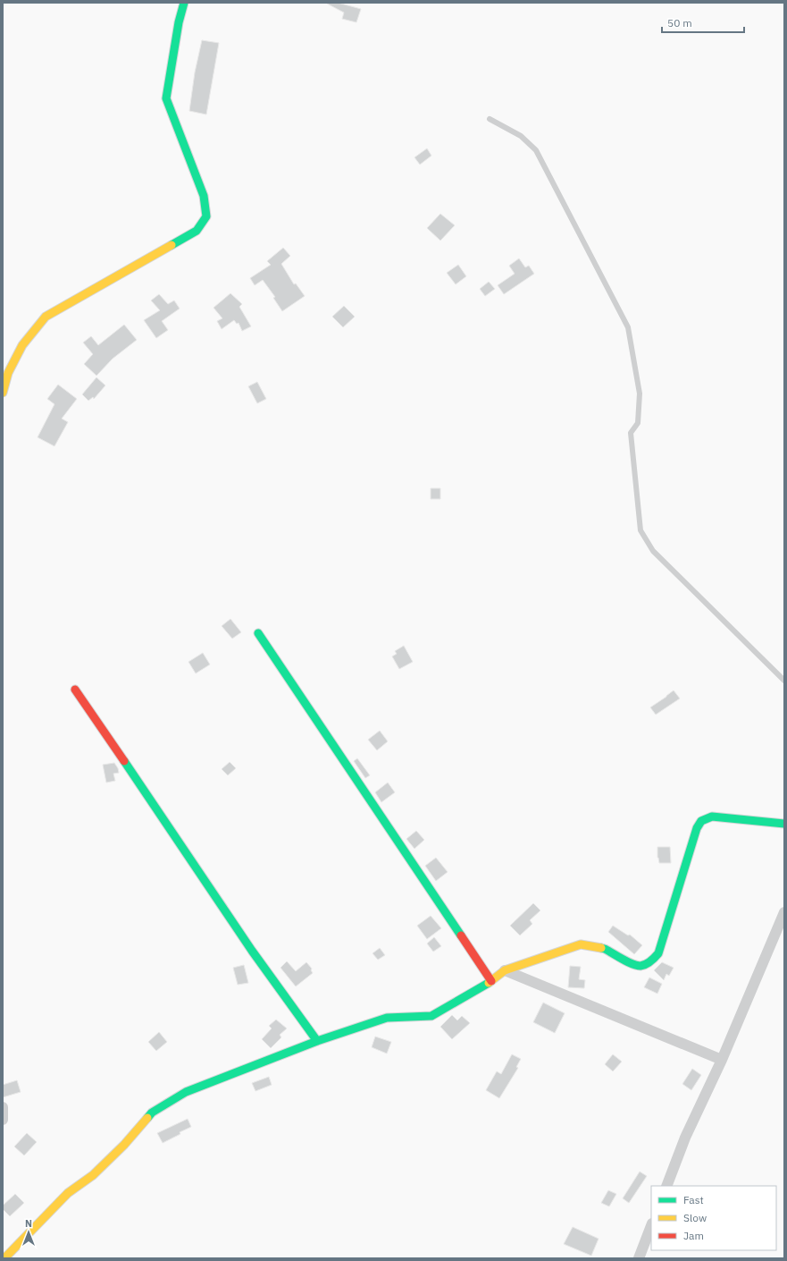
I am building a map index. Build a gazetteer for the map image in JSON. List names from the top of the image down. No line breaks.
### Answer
{"legend":["Fast","Slow","Jam"],"scale_bar":"50 m","north":"top"}
